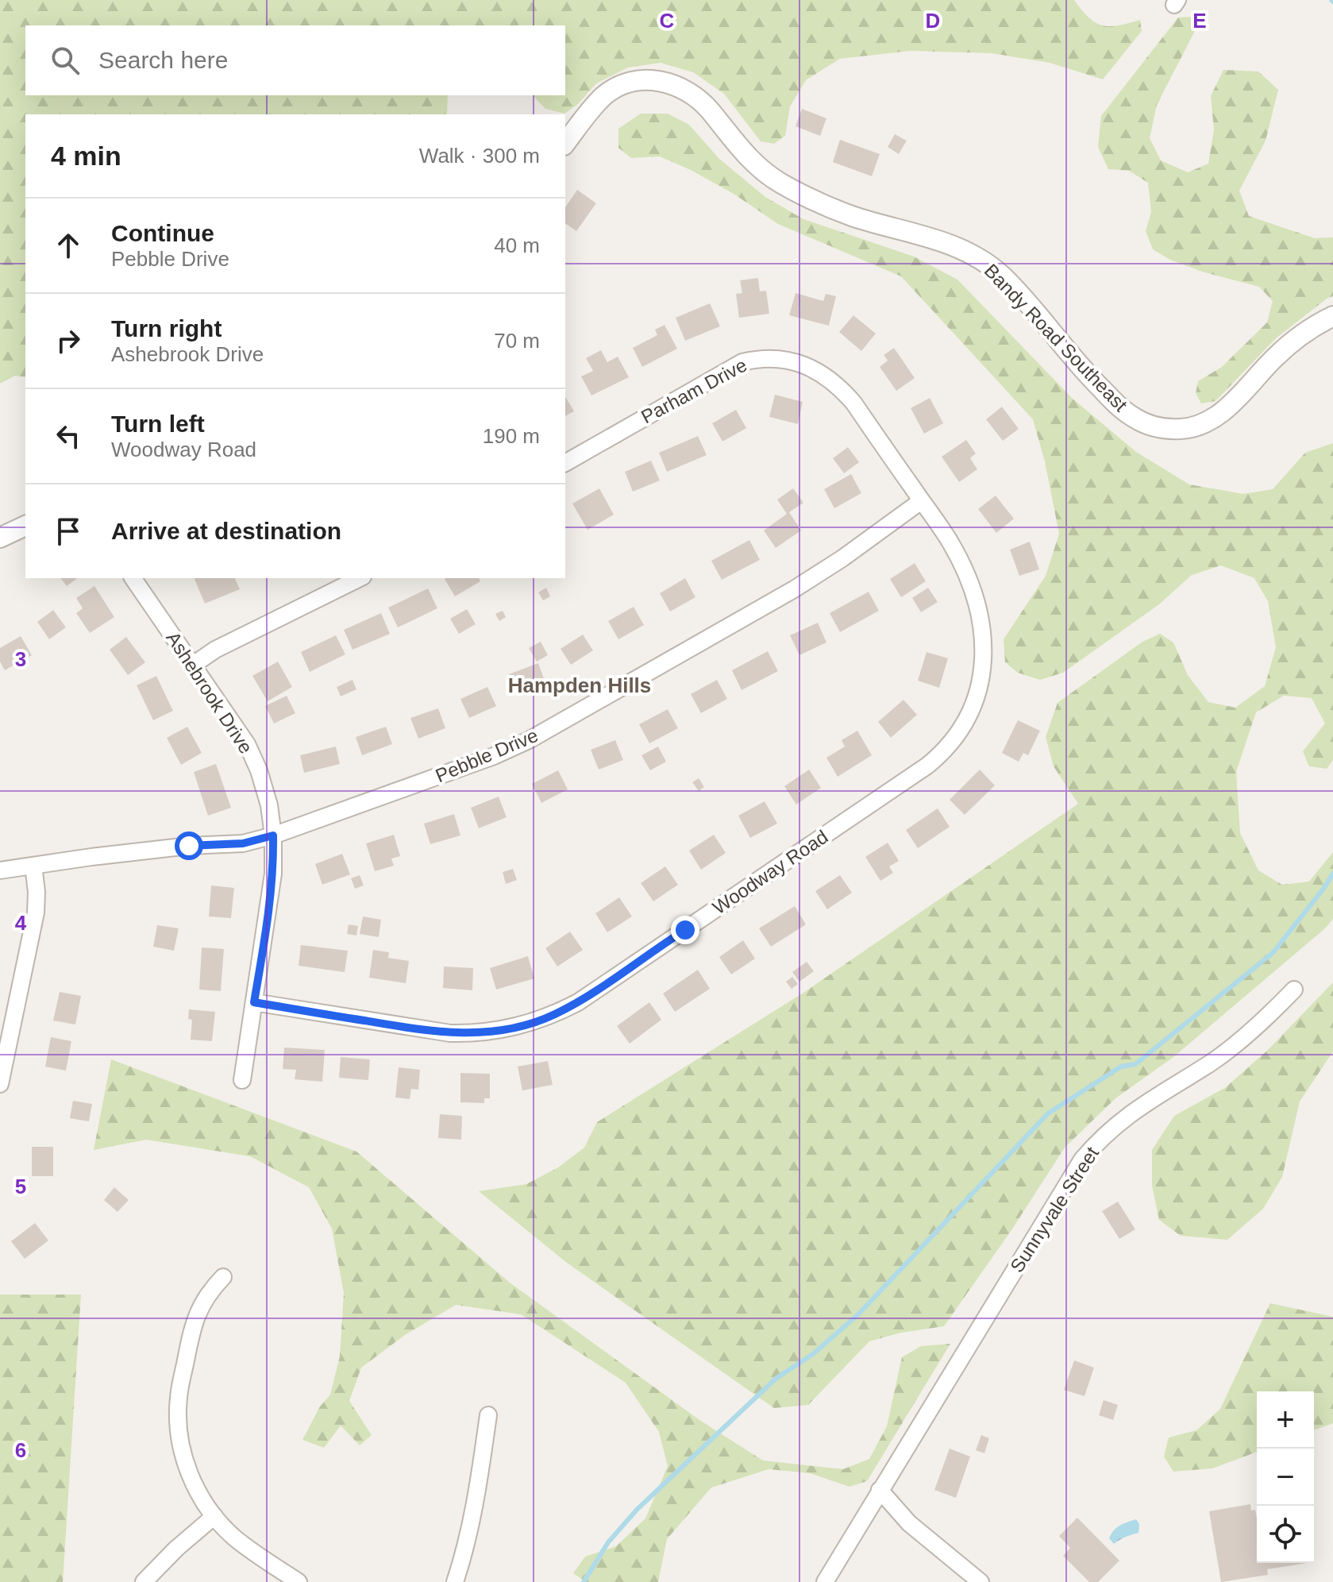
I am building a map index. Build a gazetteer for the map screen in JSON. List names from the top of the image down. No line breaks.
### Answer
{"streets":{"street":["Bandy Road Southeast","Parham Drive","Ashebrook Drive","Pebble Drive","Woodway Road","Sunnyvale Street"]},"crossings":[["Parham Drive","Pebble Drive"],["Parham Drive","Woodway Road"],["Ashebrook Drive","Pebble Drive"],["Ashebrook Drive","Woodway Road"],["Pebble Drive","Woodway Road"]],"districts":["Hampden Hills"],"page":{"search":"Search here","heading":["4 min","Walk · 300 m"],"list":[["Continue","Pebble Drive","40 m"],["Turn right","Ashebrook Drive","70 m"],["Turn left","Woodway Road","190 m"],"Arrive at destination"],"map_buttons":["+","−"]},"grid":{"columns":["C","D","E"],"rows":["3","4","5","6"]}}
